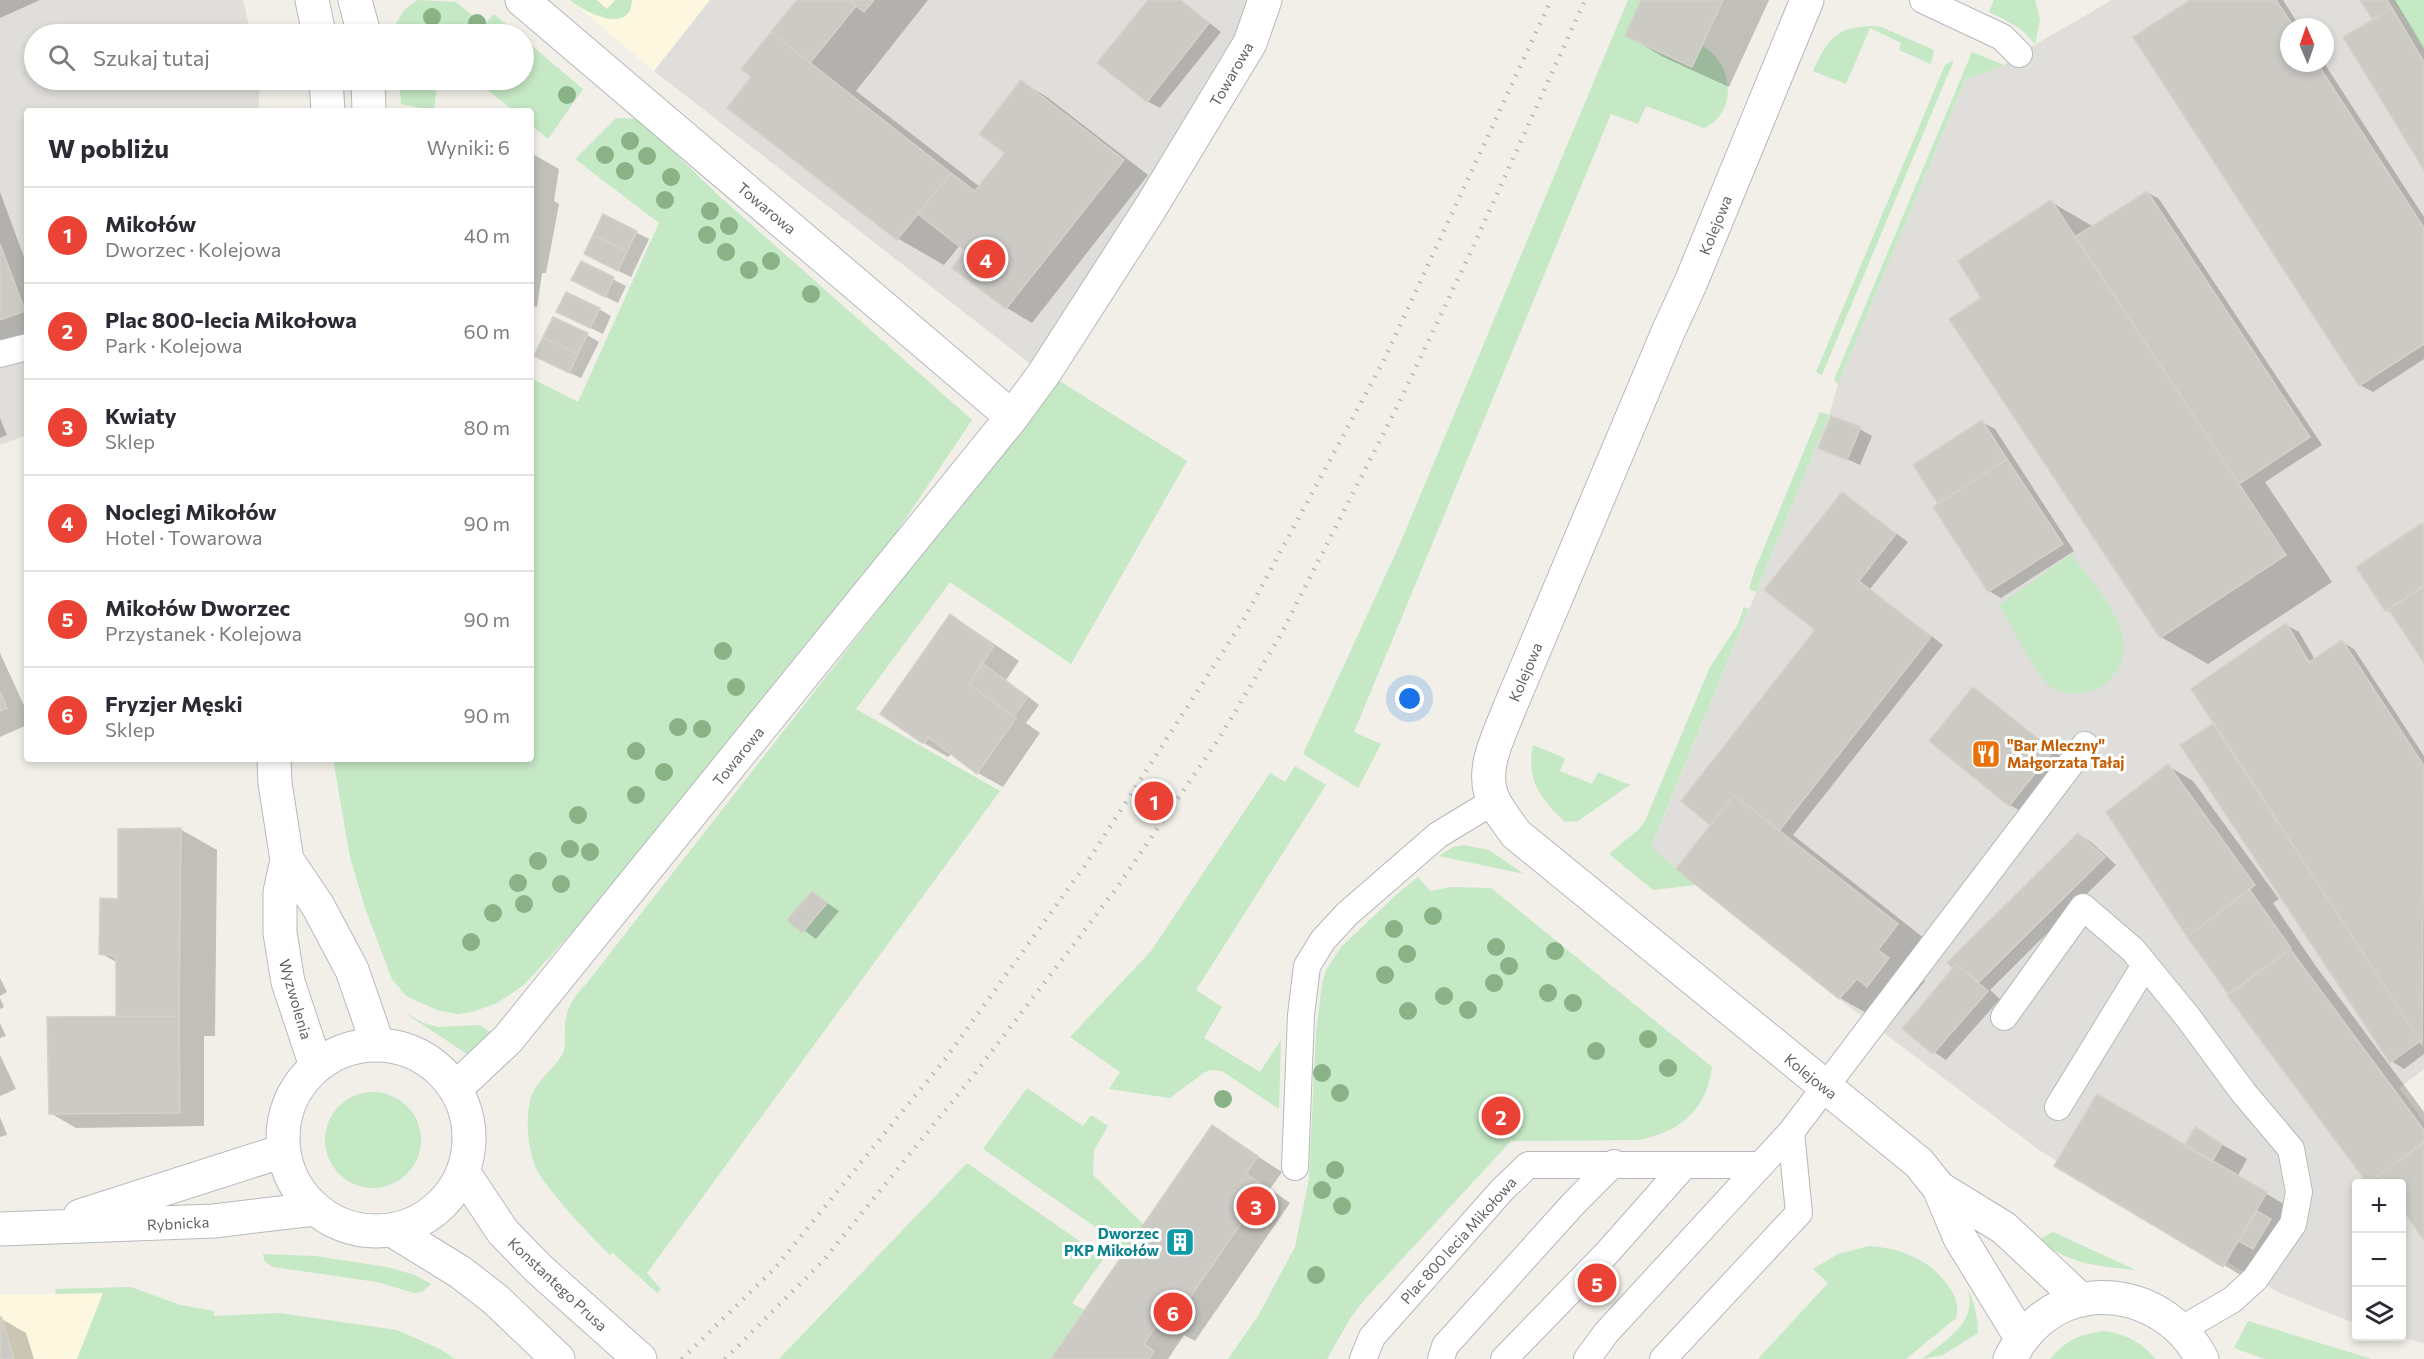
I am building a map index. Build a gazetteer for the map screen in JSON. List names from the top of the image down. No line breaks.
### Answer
{"streets":{"street":["Towarowa","Kolejowa","Wyzwolenia","Rybnicka","Konstantego Prusa"],"lane":["Plac 800 lecia Mikołowa"]},"crossings":[["Towarowa","Wyzwolenia"],["Towarowa","Rybnicka"],["Towarowa","Konstantego Prusa"],["Wyzwolenia","Rybnicka"],["Wyzwolenia","Konstantego Prusa"],["Rybnicka","Konstantego Prusa"]],"places":{"restaurant":["\"Bar Mleczny\" Małgorzata Tałaj"],"building":["Dworzec PKP Mikołów"]},"north":"top","page":{"search":"Szukaj tutaj","heading":["W pobliżu","Wyniki: 6"],"list":[{"mark":"1","name":"Mikołów","note":"Dworzec · Kolejowa","value":"40 m"},{"mark":"2","name":"Plac 800-lecia Mikołowa","note":"Park · Kolejowa","value":"60 m"},{"mark":"3","name":"Kwiaty","note":"Sklep","value":"80 m"},{"mark":"4","name":"Noclegi Mikołów","note":"Hotel · Towarowa","value":"90 m"},{"mark":"5","name":"Mikołów Dworzec","note":"Przystanek · Kolejowa","value":"90 m"},{"mark":"6","name":"Fryzjer Męski","note":"Sklep","value":"90 m"}],"pins":["4","1","2","3","5","6"],"map_buttons":["+","−"]}}
